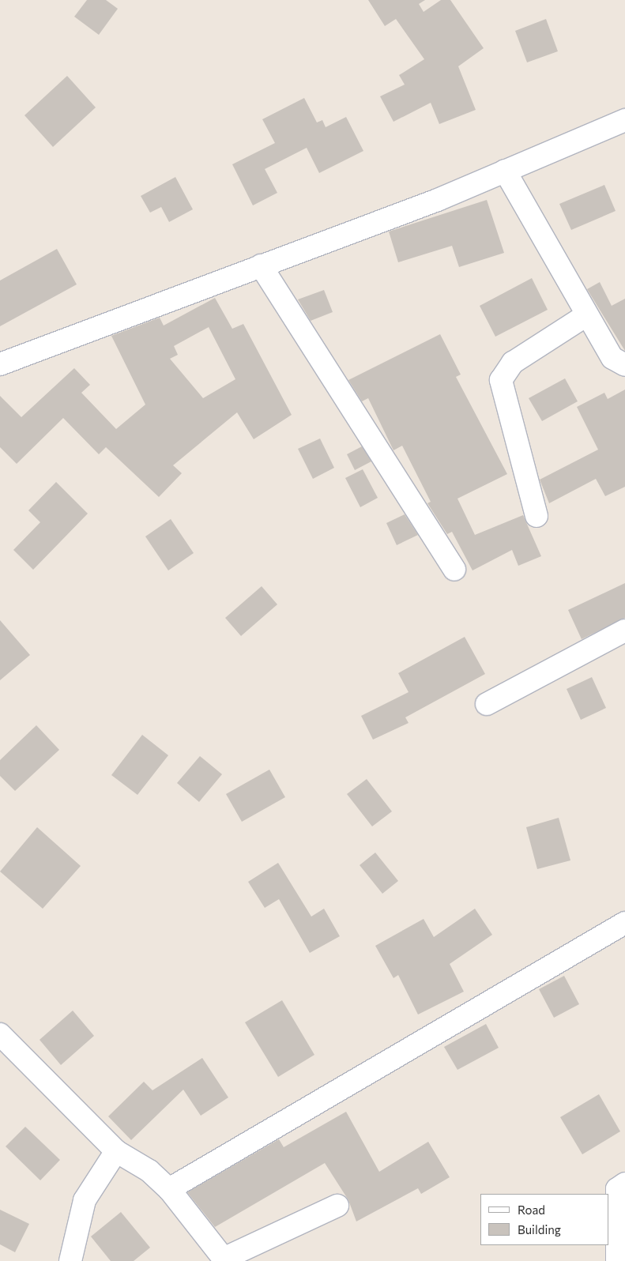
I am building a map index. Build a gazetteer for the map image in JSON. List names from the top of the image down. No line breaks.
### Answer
{"legend":["Road","Building"]}
